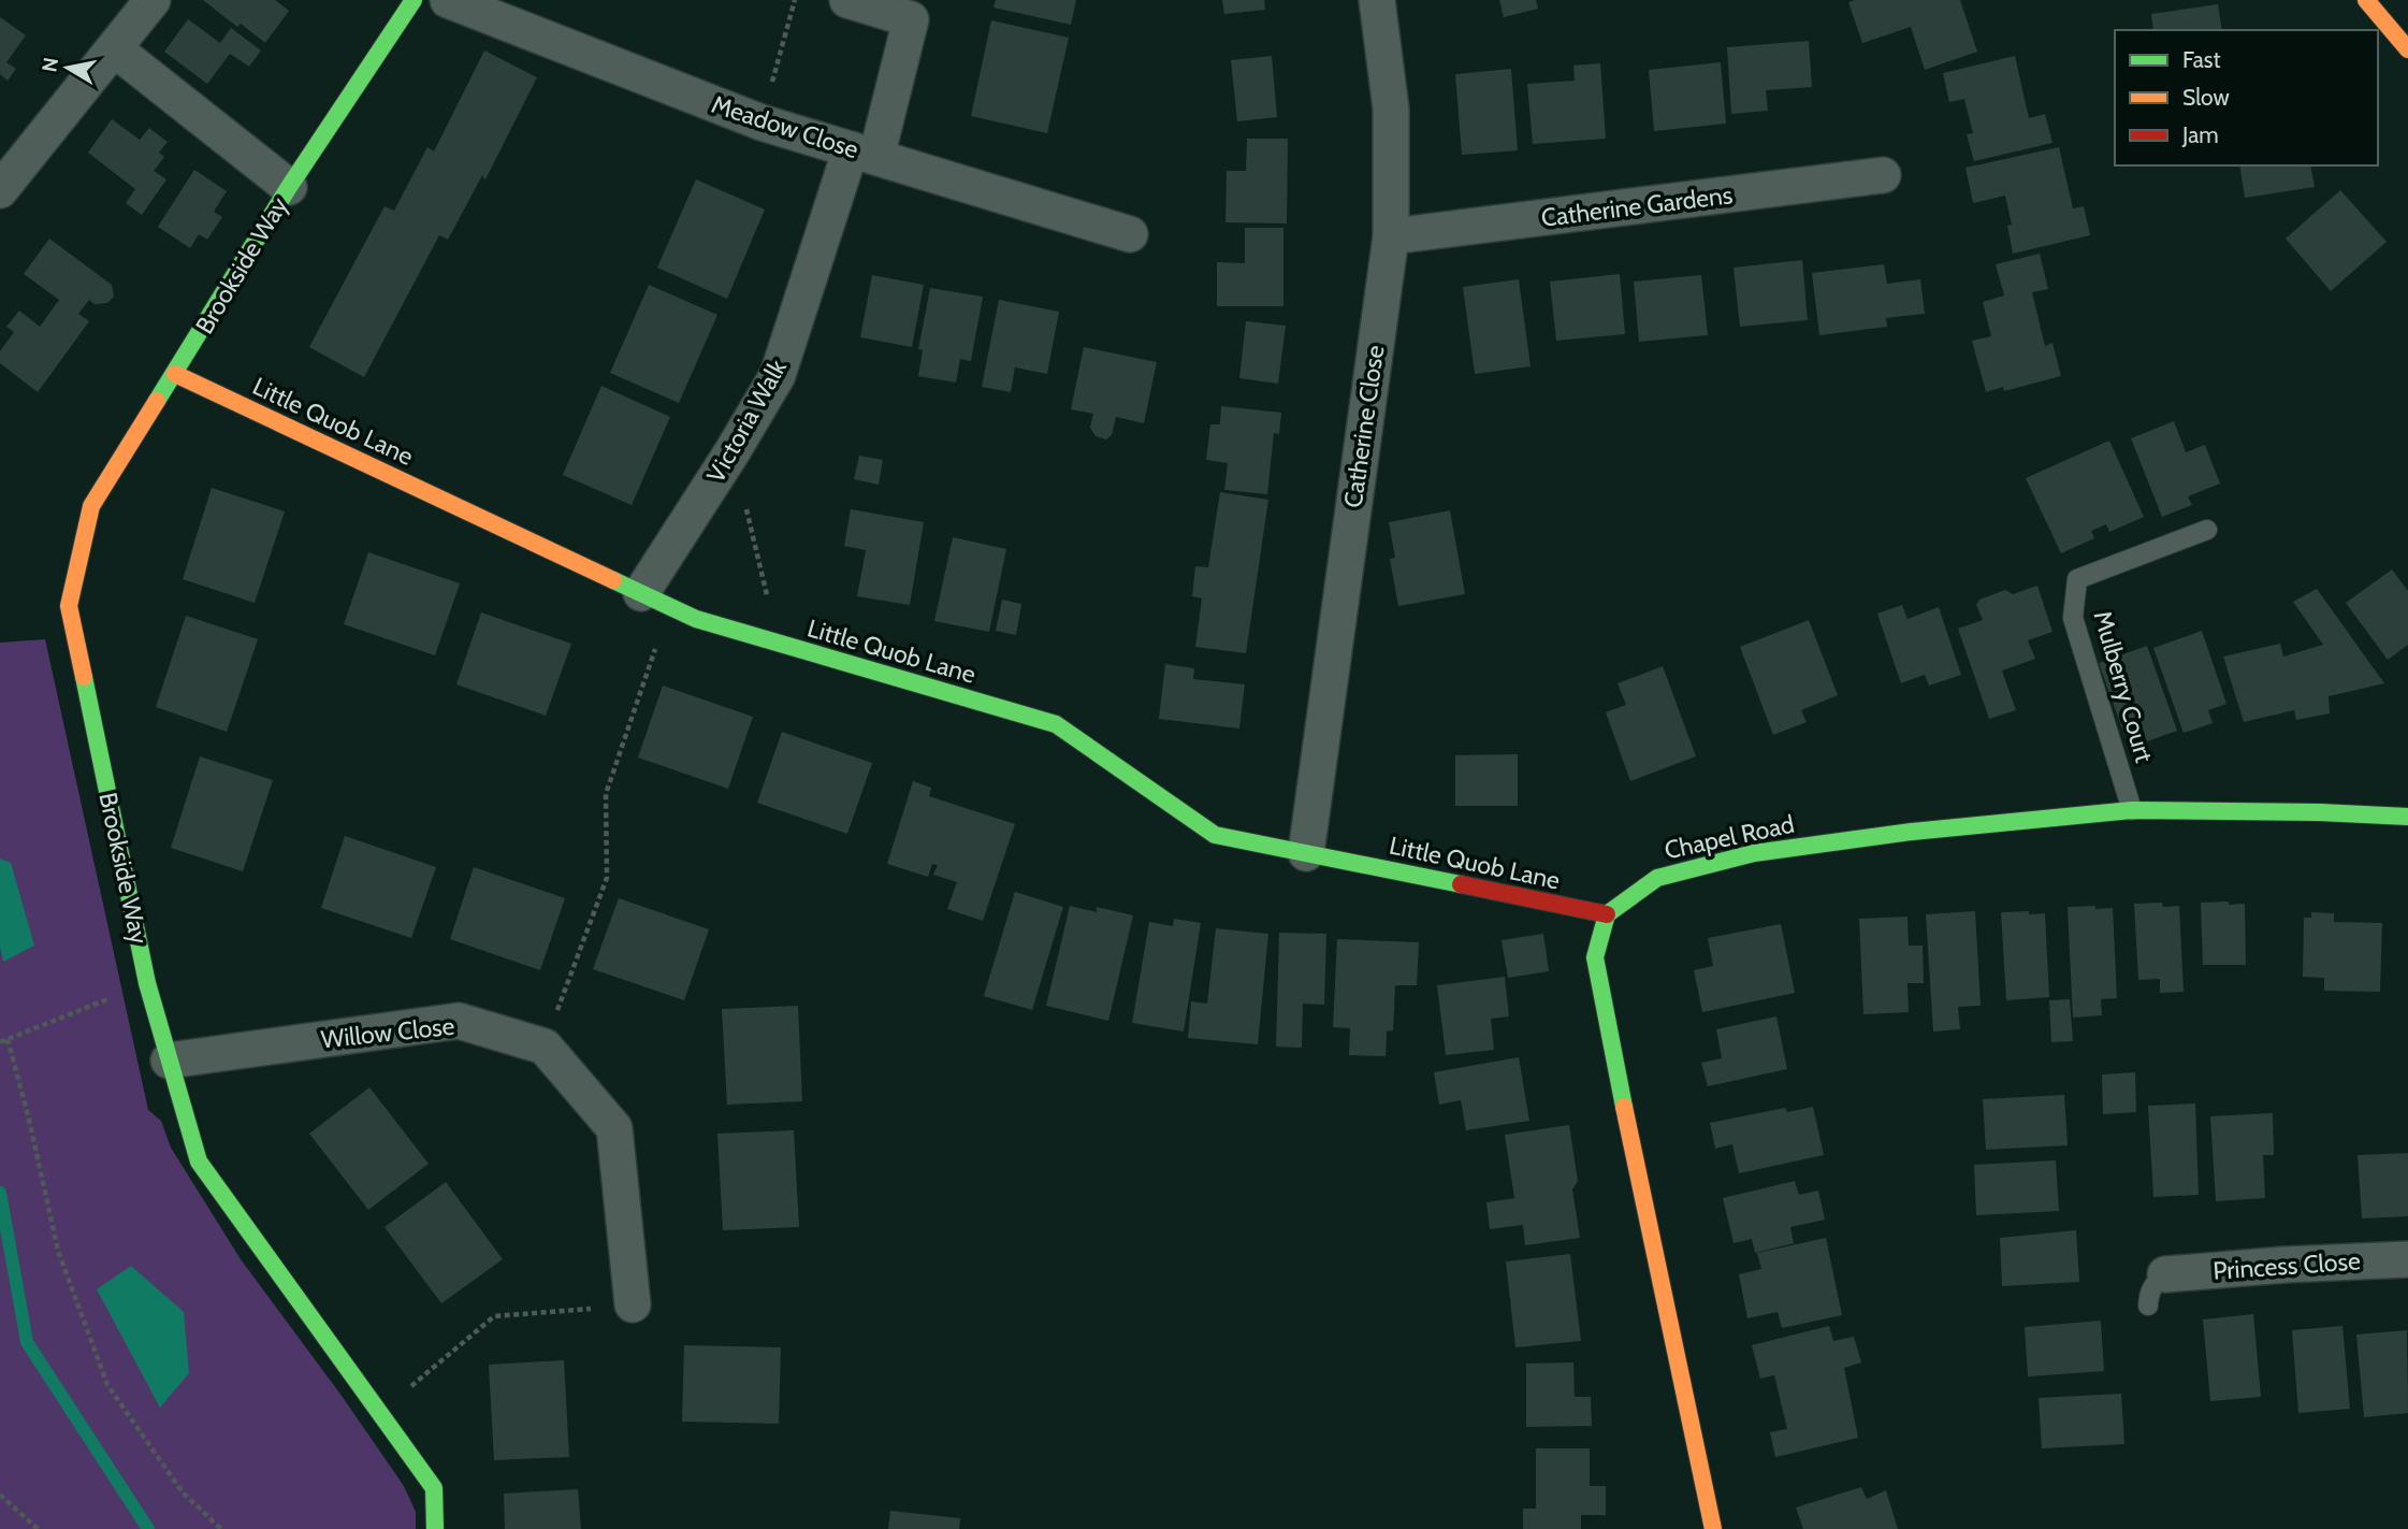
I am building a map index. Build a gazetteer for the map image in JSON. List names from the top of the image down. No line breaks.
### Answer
{"streets":{"street":["Meadow Close","Catherine Gardens","Brookside Way","Little Quob Lane","Victoria Walk","Catherine Close","Chapel Road","Willow Close","Princess Close"],"lane":["Mulberry Court"]},"crossings":[["Meadow Close","Victoria Walk"],["Catherine Gardens","Catherine Close"],["Brookside Way","Little Quob Lane"],["Brookside Way","Willow Close"],["Little Quob Lane","Victoria Walk"],["Little Quob Lane","Catherine Close"],["Little Quob Lane","Chapel Road"],["Mulberry Court","Chapel Road"]],"legend":["Fast","Slow","Jam"],"north":"left"}
